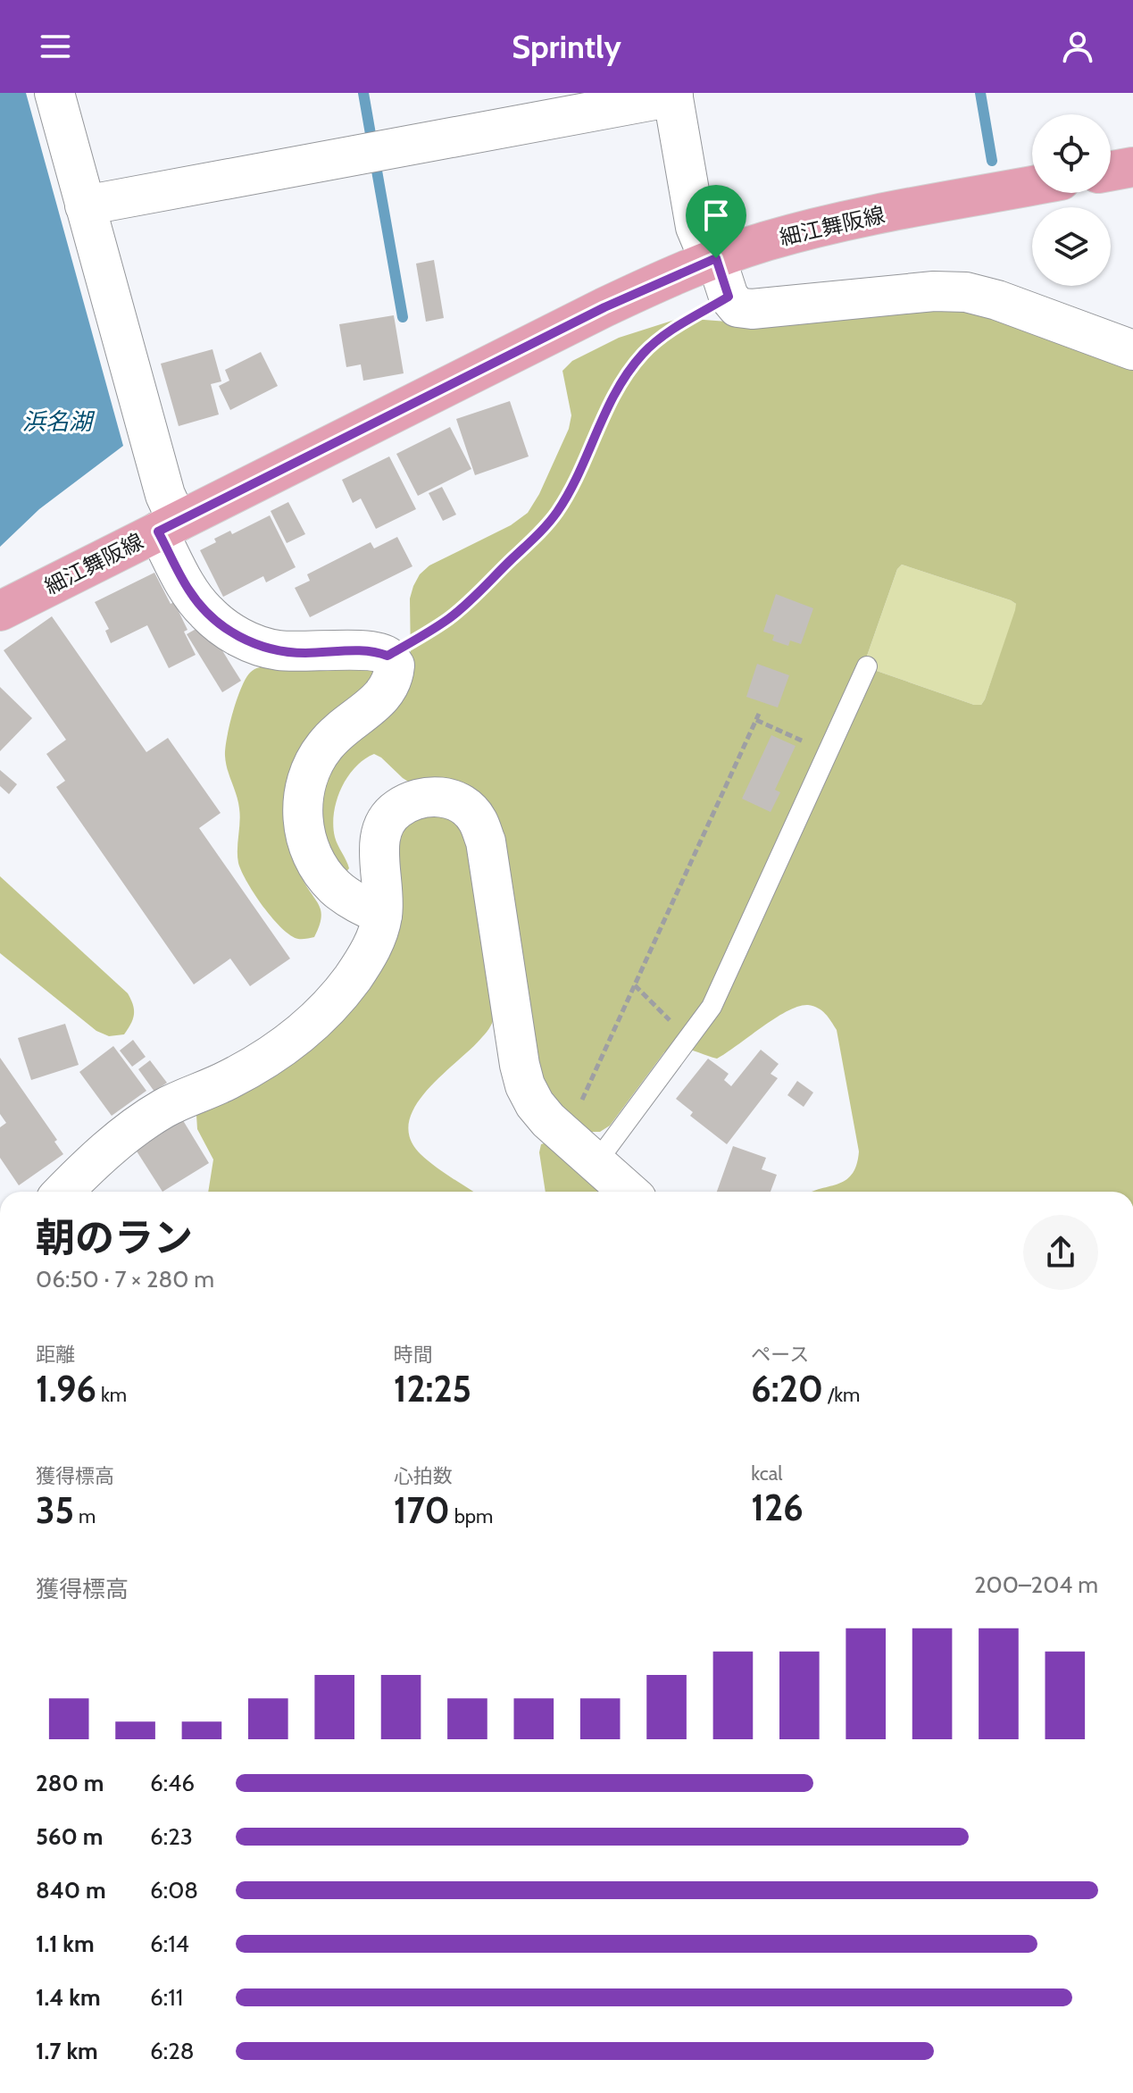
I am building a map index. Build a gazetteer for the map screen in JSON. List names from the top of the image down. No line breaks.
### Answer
{"streets":{"main road":["細江舞阪線"]},"water":["浜名湖"],"page":{"header":"Sprintly","heading":["朝のラン","06:50 · 7 × 280 m"],"stats":[["距離","1.96 km"],["時間","12:25"],["ペース","6:20 /km"],["獲得標高","35 m"],["心拍数","170 bpm"],["kcal","126"]],"chart":["獲得標高","200–204 m"],"list":[{"name":"280 m","note":"6:46"},{"name":"560 m","note":"6:23"},{"name":"840 m","note":"6:08"},{"name":"1.1 km","note":"6:14"},{"name":"1.4 km","note":"6:11"},{"name":"1.7 km","note":"6:28"}]}}
